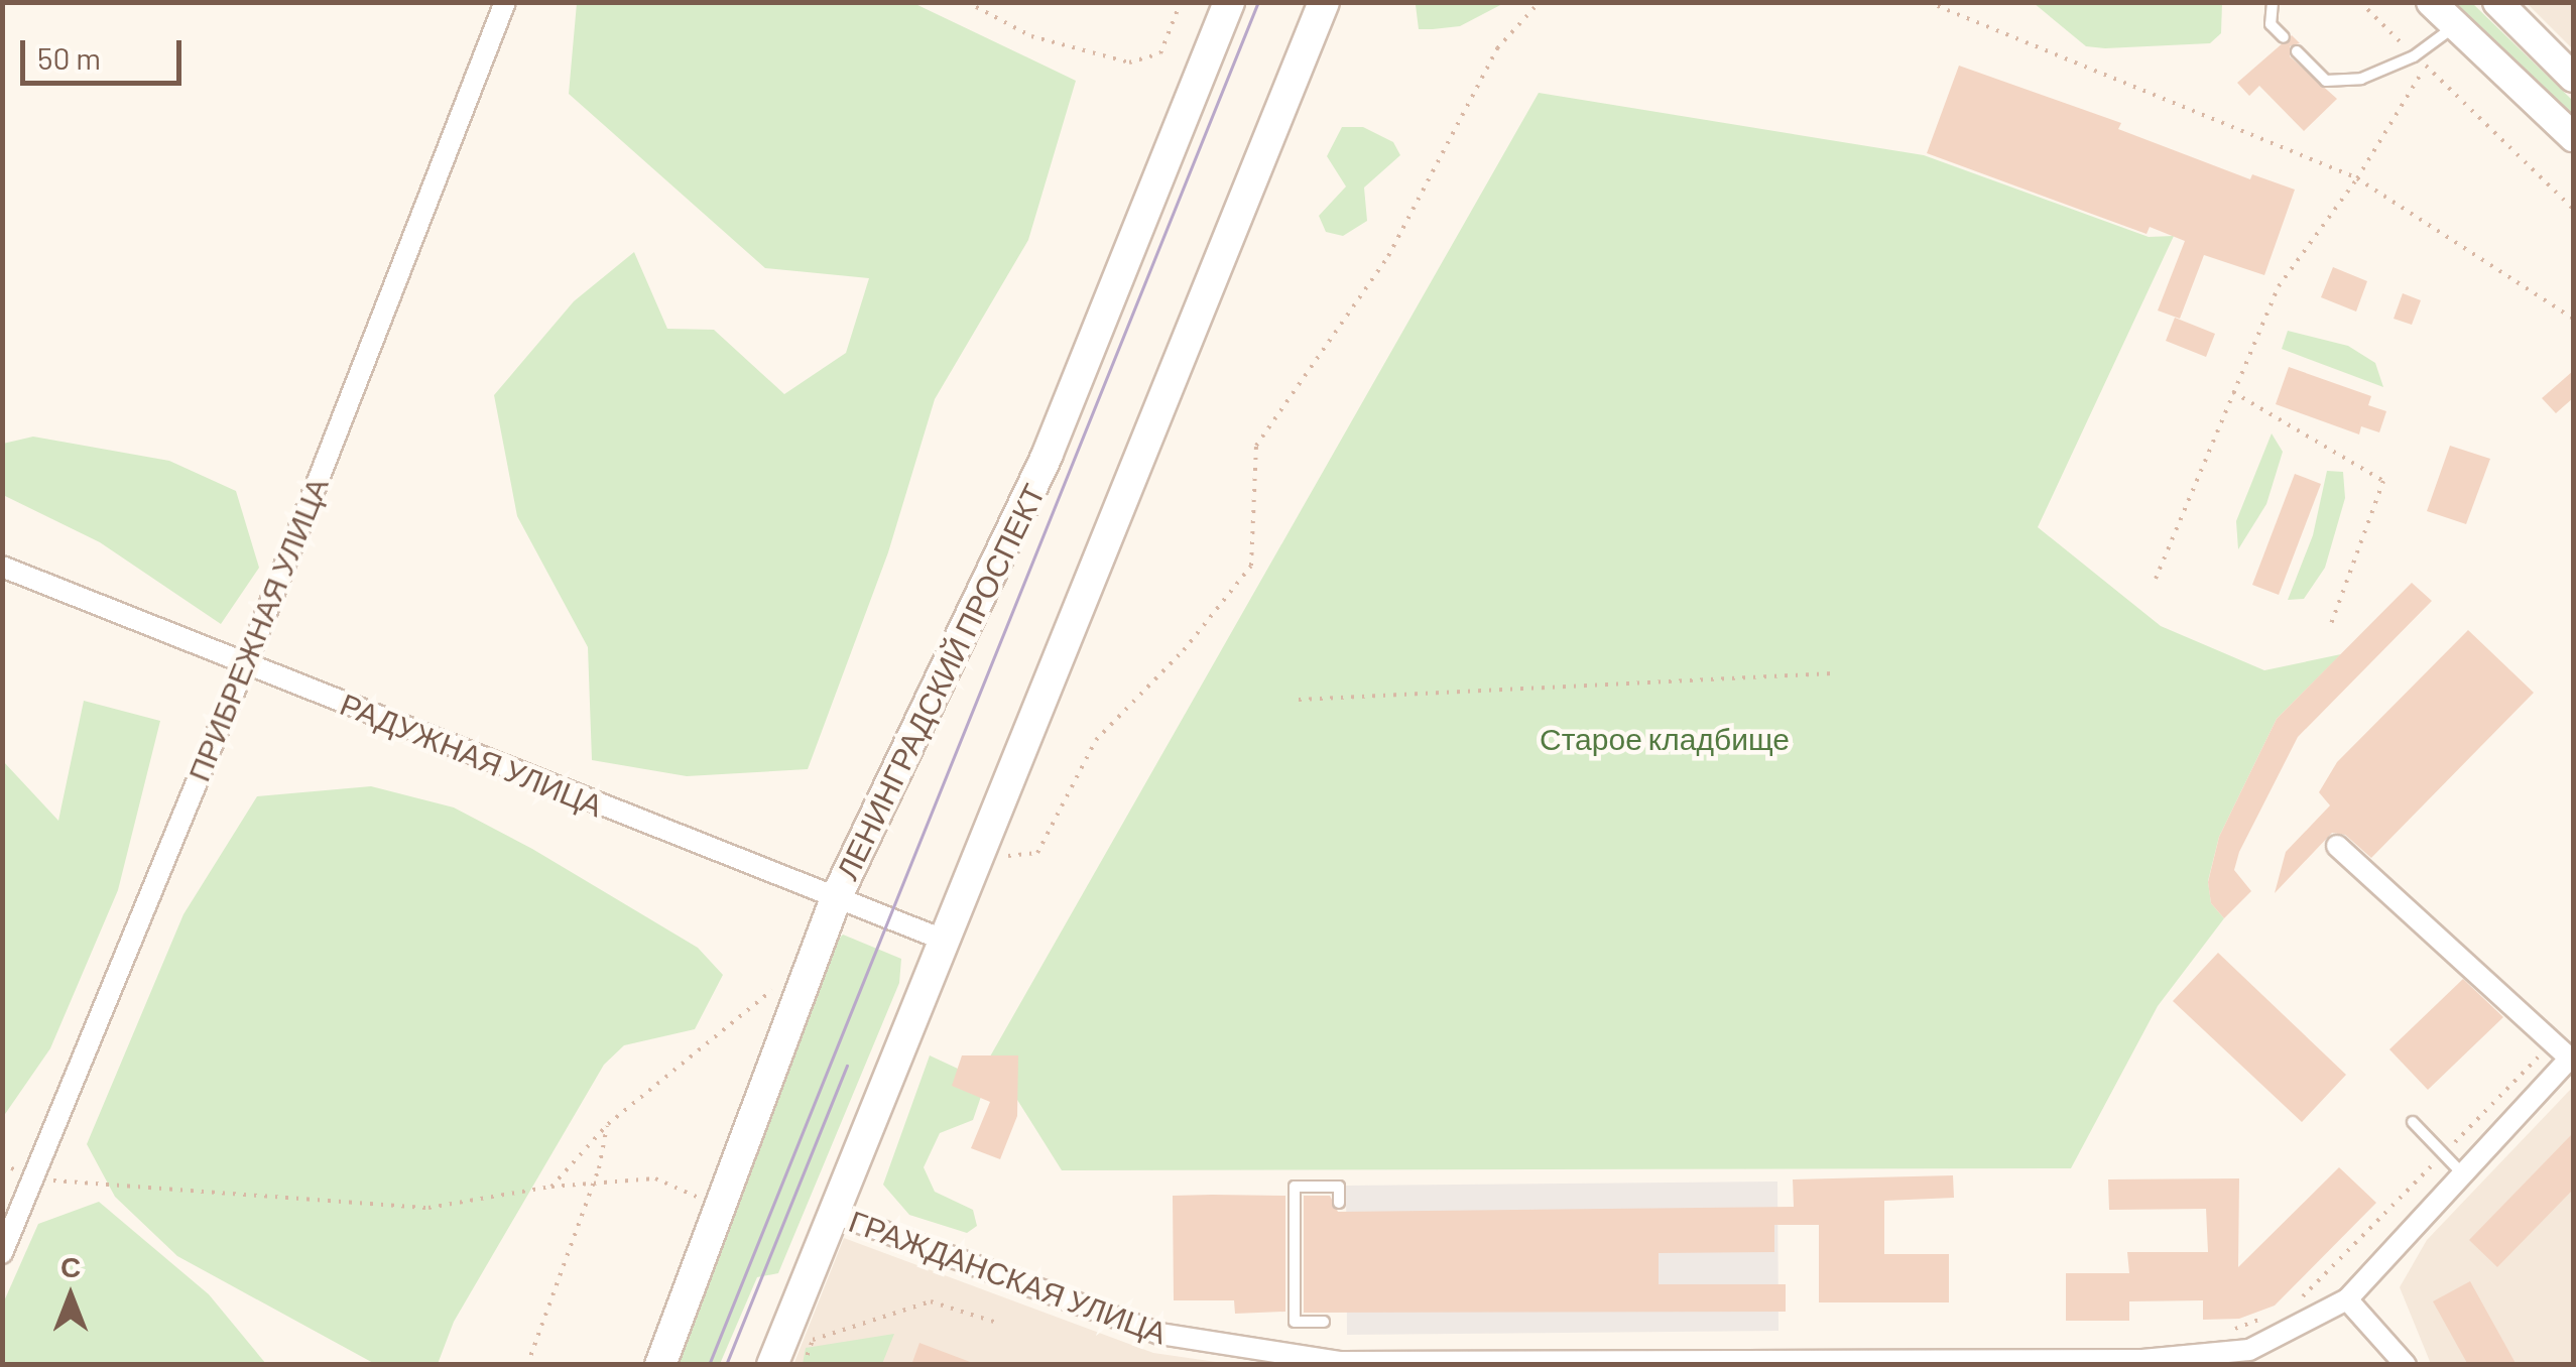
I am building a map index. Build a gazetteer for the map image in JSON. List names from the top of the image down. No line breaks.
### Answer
{"streets":{"main road":["ЛЕНИНГРАДСКИЙ ПРОСПЕКТ"],"street":["ПРИБРЕЖНАЯ УЛИЦА","РАДУЖНАЯ УЛИЦА","ГРАЖДАНСКАЯ УЛИЦА"]},"crossings":[["ПРИБРЕЖНАЯ УЛИЦА","РАДУЖНАЯ УЛИЦА"],["ЛЕНИНГРАДСКИЙ ПРОСПЕКТ","РАДУЖНАЯ УЛИЦА"]],"parks":["Старое кладбище"],"scale_bar":"50 m","north":"top"}
